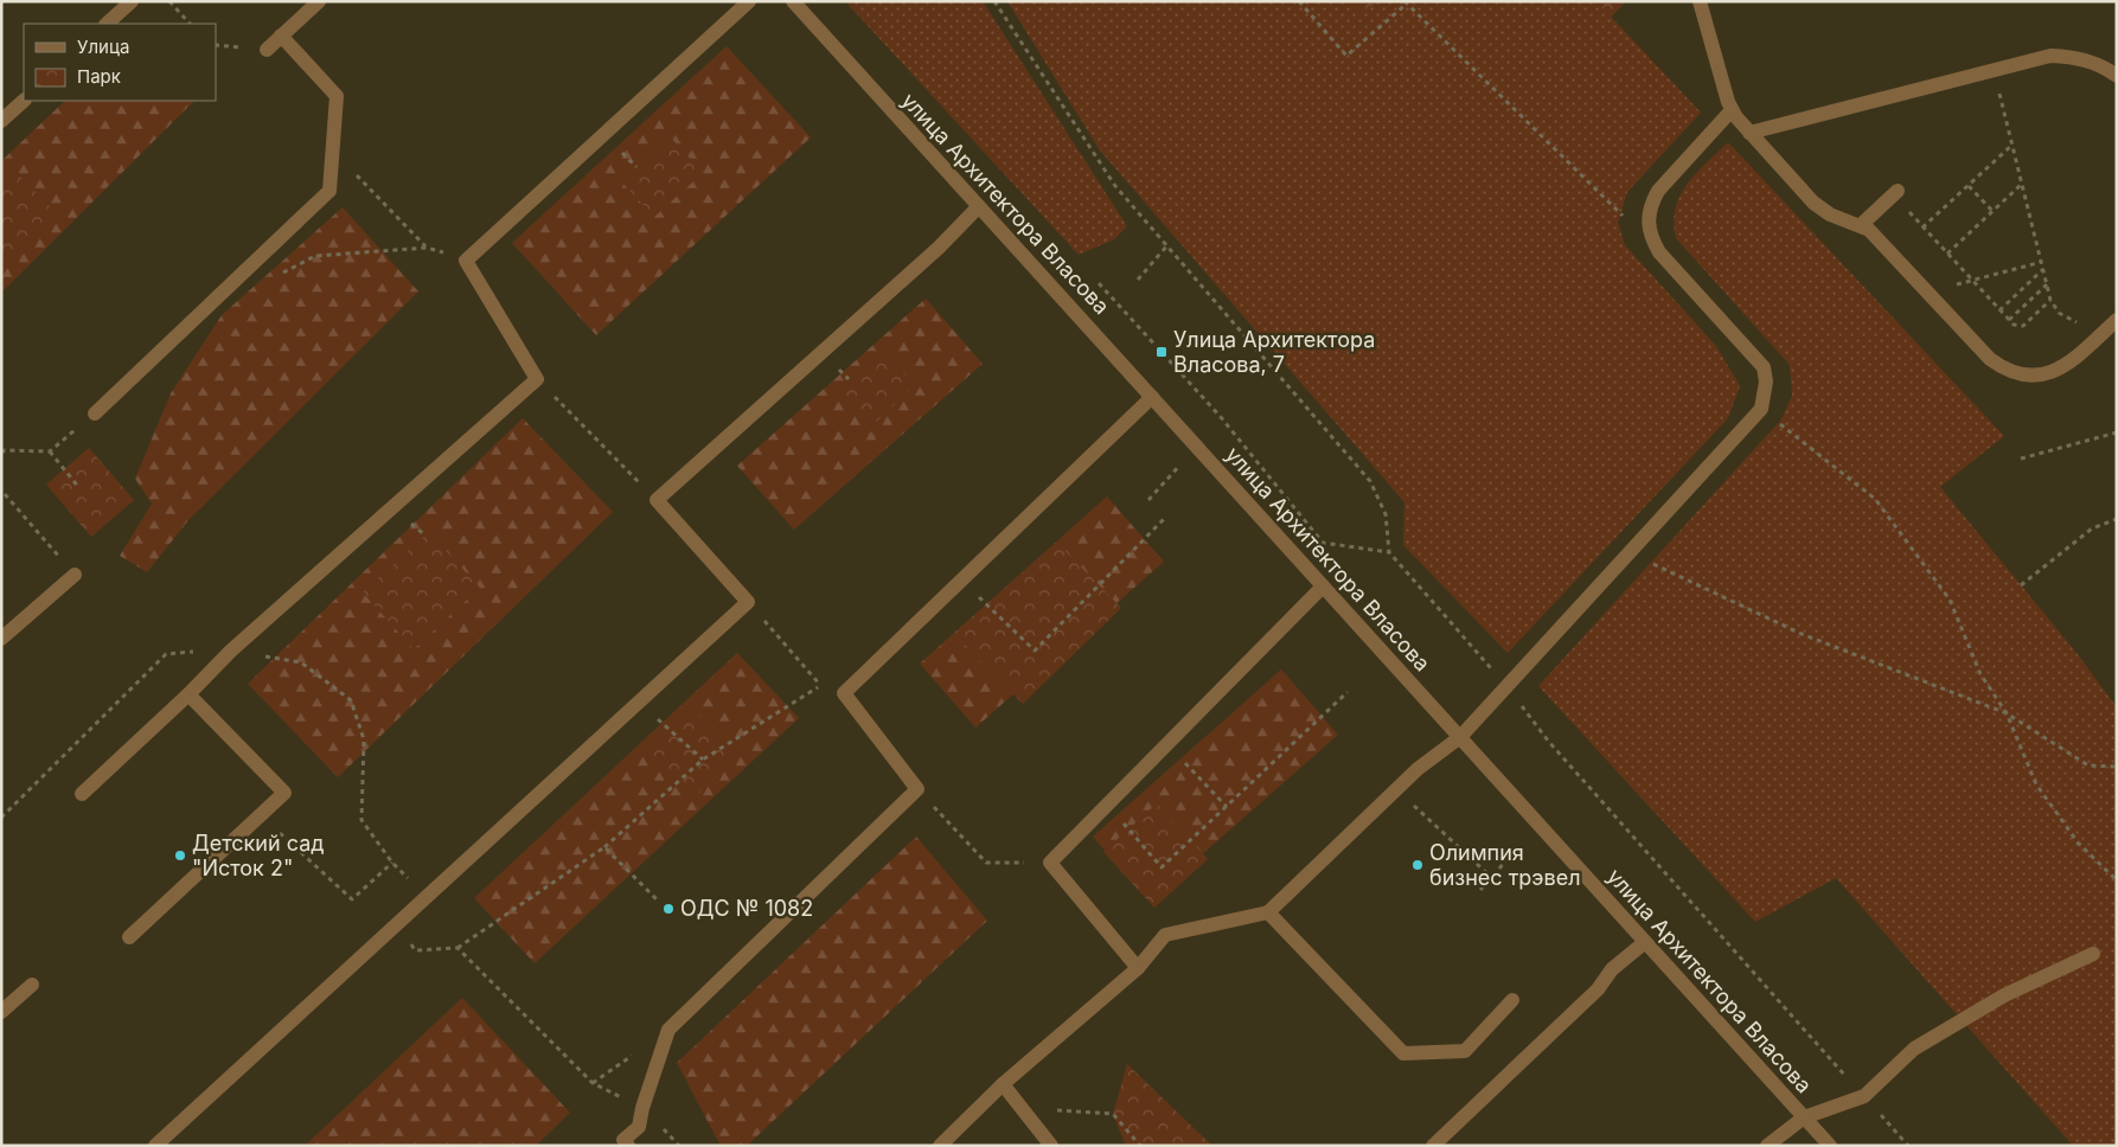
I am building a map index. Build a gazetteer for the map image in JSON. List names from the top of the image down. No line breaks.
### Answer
{"streets":{"street":["улица Архитектора Власова"]},"places":{"transit":["Улица Архитектора Власова, 7"],"other":["Детский сад \"Исток 2\"","Олимпия бизнес трэвел","ОДС № 1082"]},"legend":["Улица","Парк"]}
